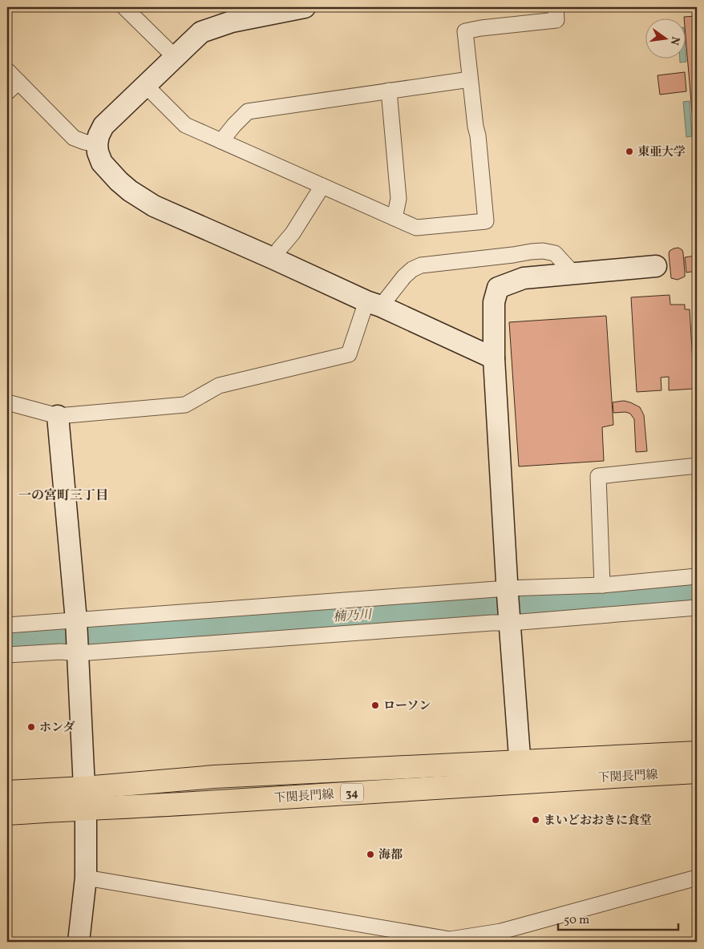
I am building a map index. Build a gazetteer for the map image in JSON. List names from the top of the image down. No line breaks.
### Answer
{"streets":{"main road":["下関長門線","34"]},"districts":["一の宮町三丁目"],"water":["楠乃川"],"places":["東亜大学","ローソン","ホンダ","まいどおおきに食堂","海都"],"scale_bar":"50 m","north":"right"}
